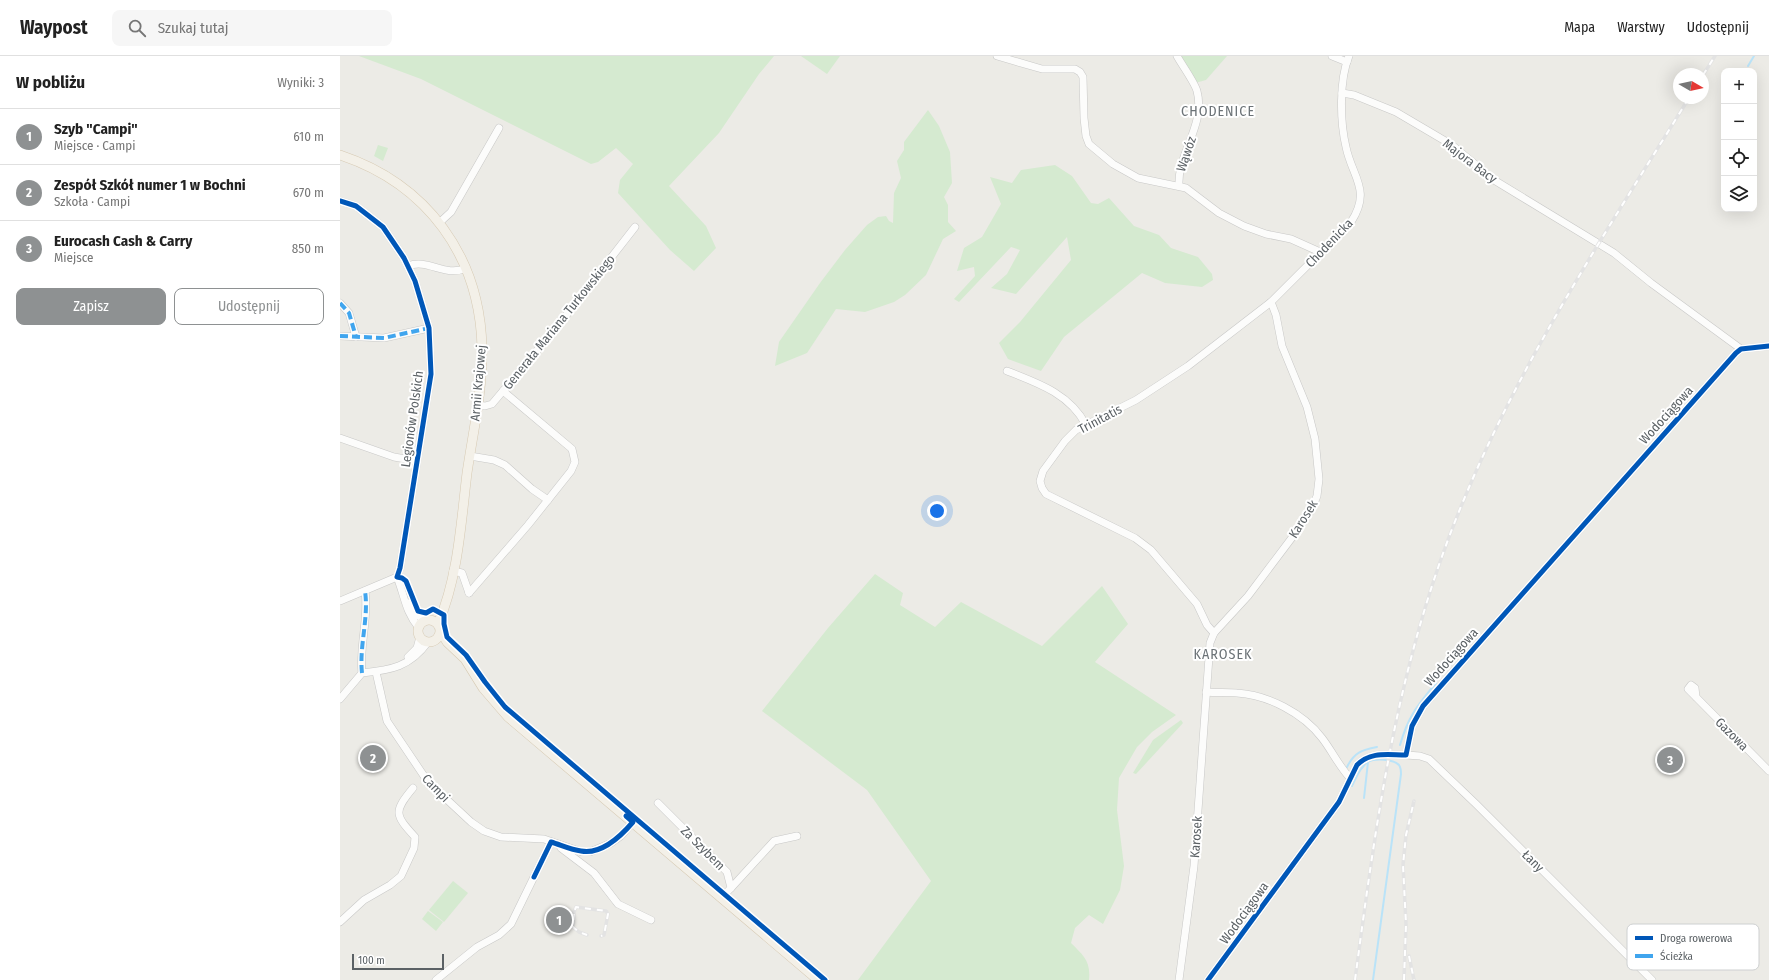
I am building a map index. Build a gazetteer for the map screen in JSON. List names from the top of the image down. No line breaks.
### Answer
{"streets":{"main road":["Armii Krajowej"],"street":["Wąwóz","Majora Bacy","Chodenicka","Generała Mariana Turkowskiego","Wodociągowa","Legionów Polskich","Trinitatis","Karosek","Gazowa","Campi","Za Szybem","Łany"]},"crossings":[["Majora Bacy","Chodenicka"],["Majora Bacy","Wodociągowa"],["Chodenicka","Trinitatis"],["Chodenicka","Karosek"],["Generała Mariana Turkowskiego","Armii Krajowej"],["Wodociągowa","Łany"],["Trinitatis","Karosek"]],"districts":["CHODENICE","KAROSEK"],"legend":["Droga rowerowa","Ścieżka"],"scale_bar":"100 m","north":"right","page":{"header":"Waypost","search":"Szukaj tutaj","nav":["Mapa","Warstwy","Udostępnij"],"heading":["W pobliżu","Wyniki: 3"],"map_buttons":["+","−"],"list":[{"mark":"1","name":"Szyb \"Campi\"","note":"Miejsce · Campi","value":"610 m"},{"mark":"2","name":"Zespół Szkół numer 1 w Bochni","note":"Szkoła · Campi","value":"670 m"},{"mark":"3","name":"Eurocash Cash & Carry","note":"Miejsce","value":"850 m"}],"buttons":["Zapisz","Udostępnij"],"pins":["2","3","1"],"scale":"100 m"}}
